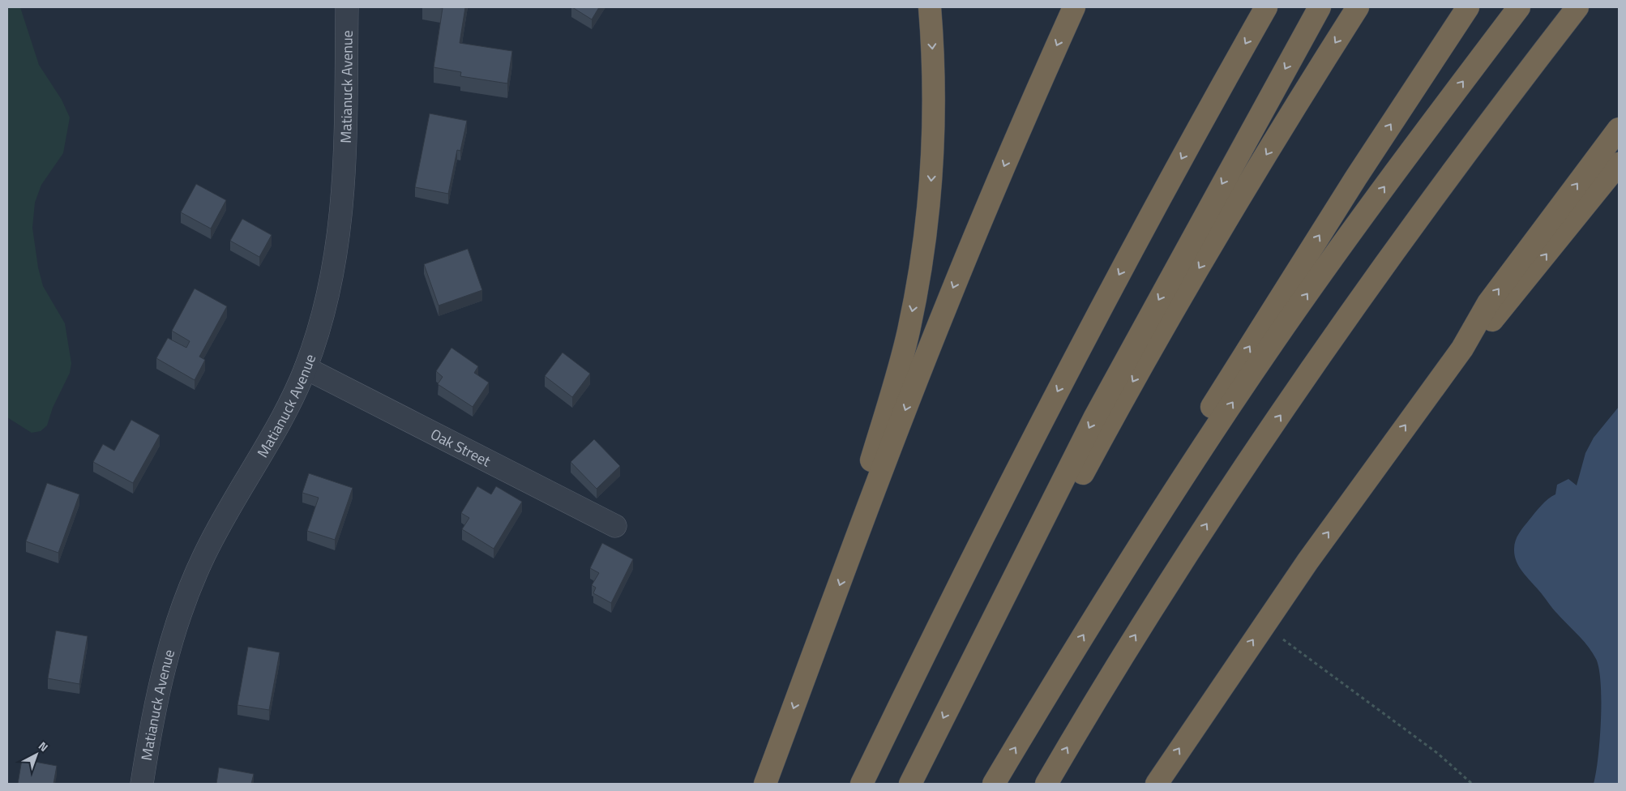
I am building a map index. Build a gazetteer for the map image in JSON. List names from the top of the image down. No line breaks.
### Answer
{"streets":{"street":["Matianuck Avenue","Oak Street"]},"crossings":[["Matianuck Avenue","Oak Street"]],"north":"top right"}
